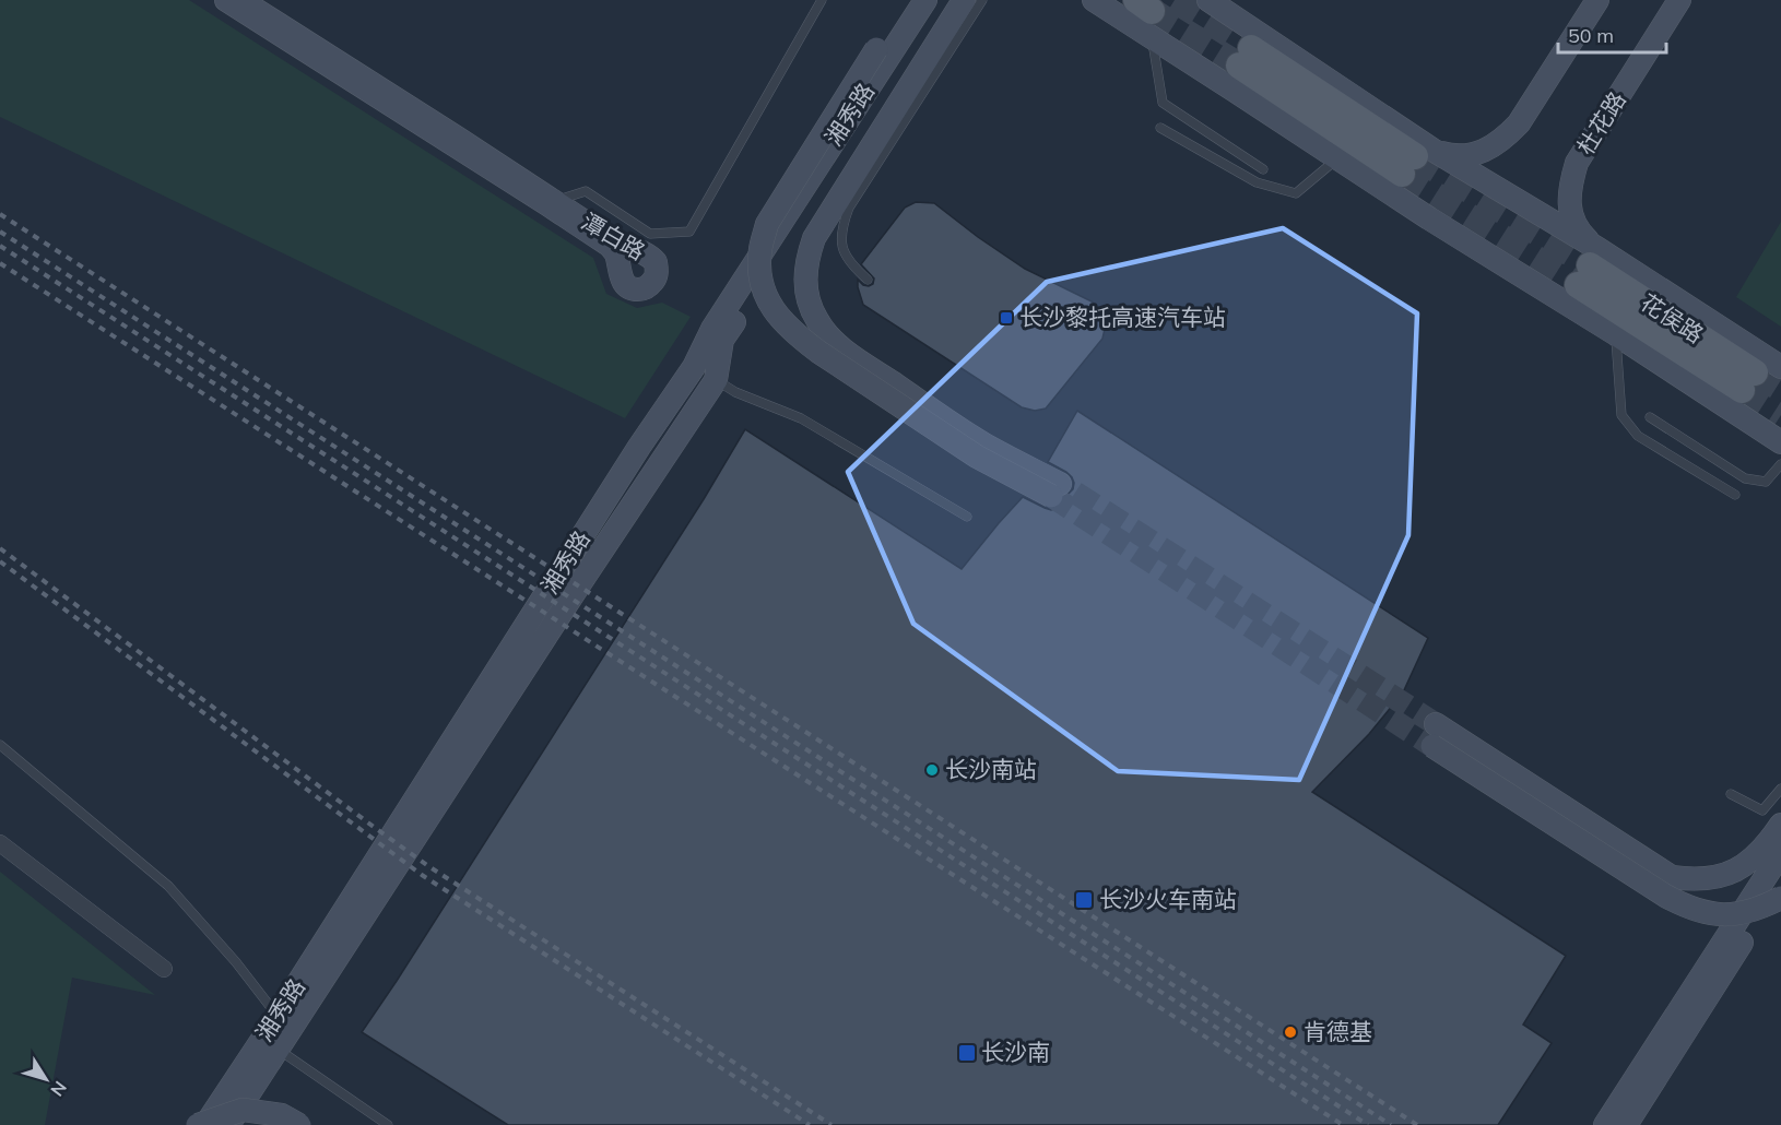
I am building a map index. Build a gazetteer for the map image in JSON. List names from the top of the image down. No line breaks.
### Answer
{"streets":{"main road":["花侯路"],"street":["湘秀路","杜花路","潭白路"]},"crossings":[["杜花路","花侯路"]],"places":{"transit":["长沙黎托高速汽车站","长沙火车南站","长沙南"],"other":["长沙南站","肯德基"]},"scale_bar":"50 m","north":"bottom right"}
